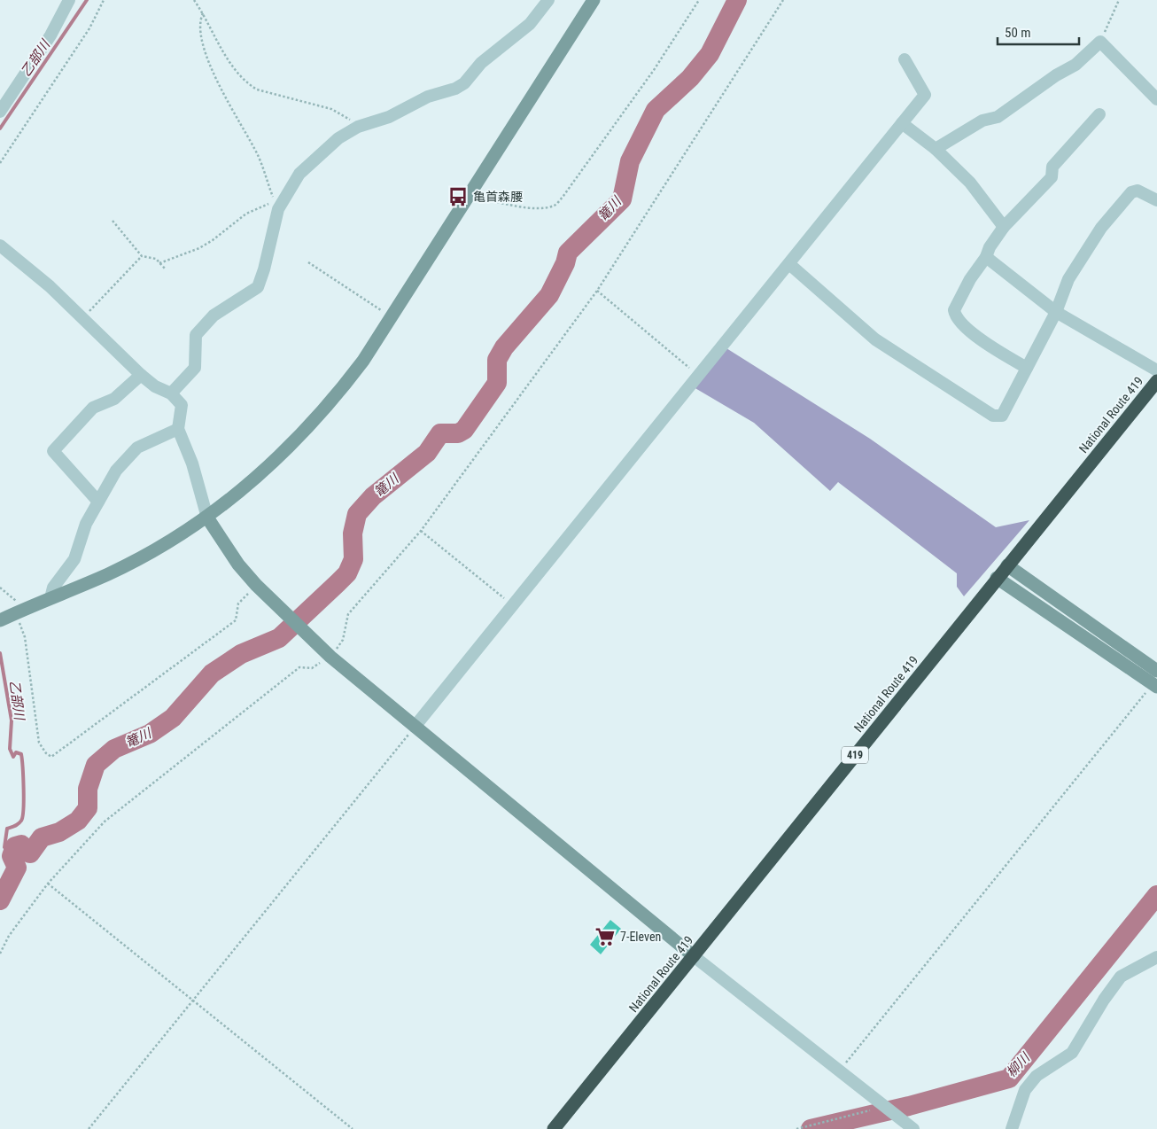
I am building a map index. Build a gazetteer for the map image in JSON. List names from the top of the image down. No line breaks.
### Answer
{"streets":{"highway":["National Route 419","419"]},"water":["乙部川","篭川","柳川"],"places":{"bus stop":["亀首森腰"],"supermarket":["7-Eleven"]},"scale_bar":"50 m"}
